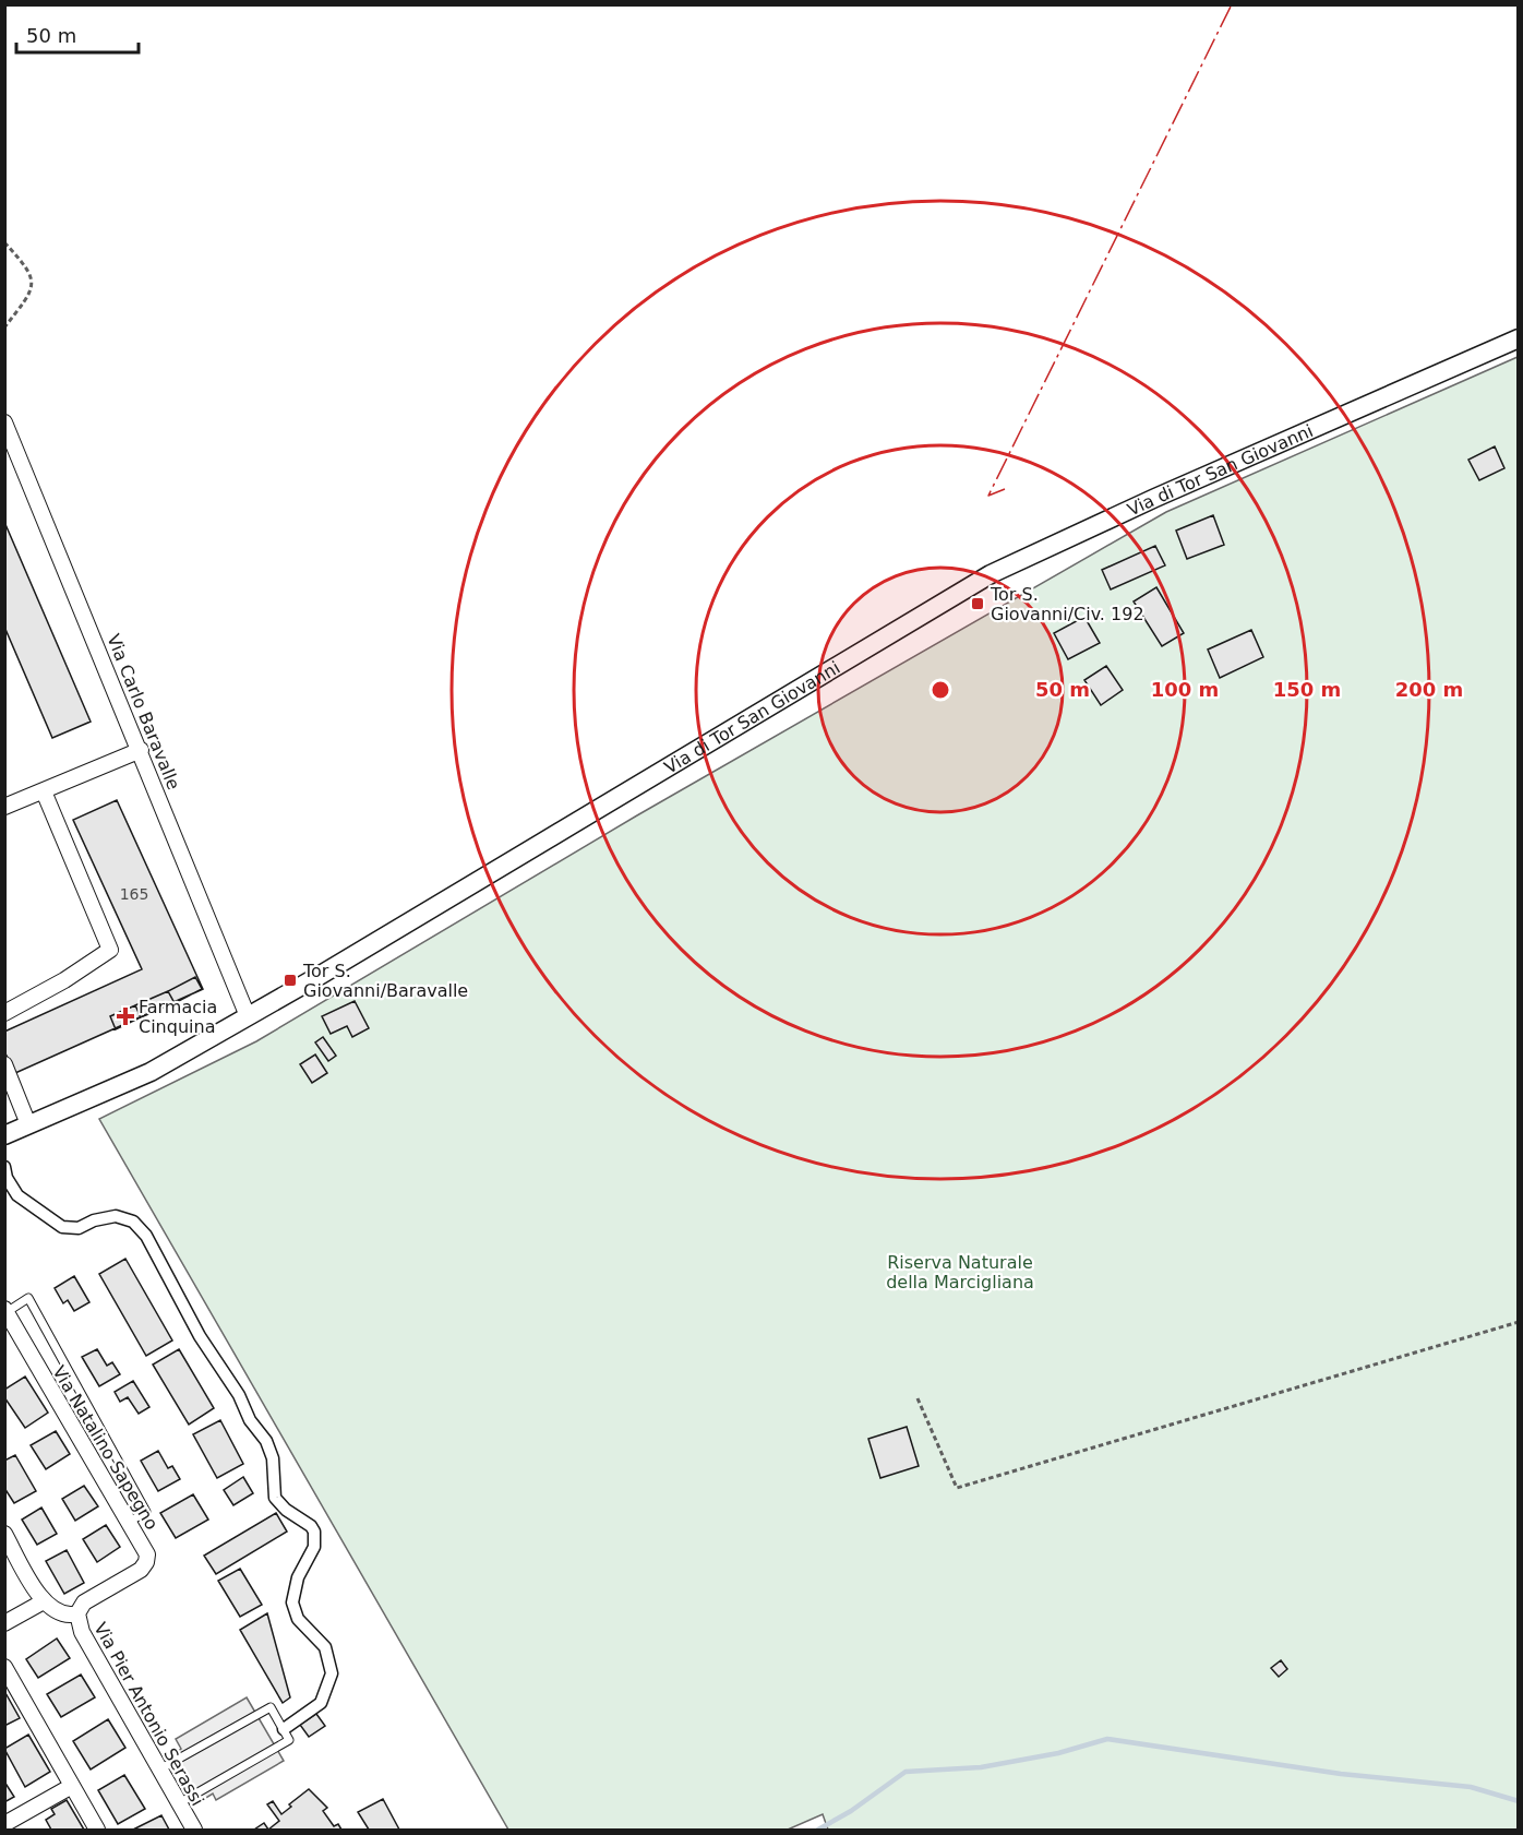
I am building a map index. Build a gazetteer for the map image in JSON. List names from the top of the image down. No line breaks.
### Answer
{"streets":{"street":["Via di Tor San Giovanni","Via Carlo Baravalle","Via Natalino Sapegno","Via Pier Antonio Serassi"]},"crossings":[["Via di Tor San Giovanni","Via Carlo Baravalle"],["Via Natalino Sapegno","Via Pier Antonio Serassi"]],"parks":["Riserva Naturale della Marcigliana"],"places":{"transit":["Tor S. Giovanni/Civ. 192","Tor S. Giovanni/Baravalle"],"health":["Farmacia Cinquina"]},"house_numbers":["165"],"scale_bar":"50 m","rings":["50 m","100 m","150 m","200 m"]}
